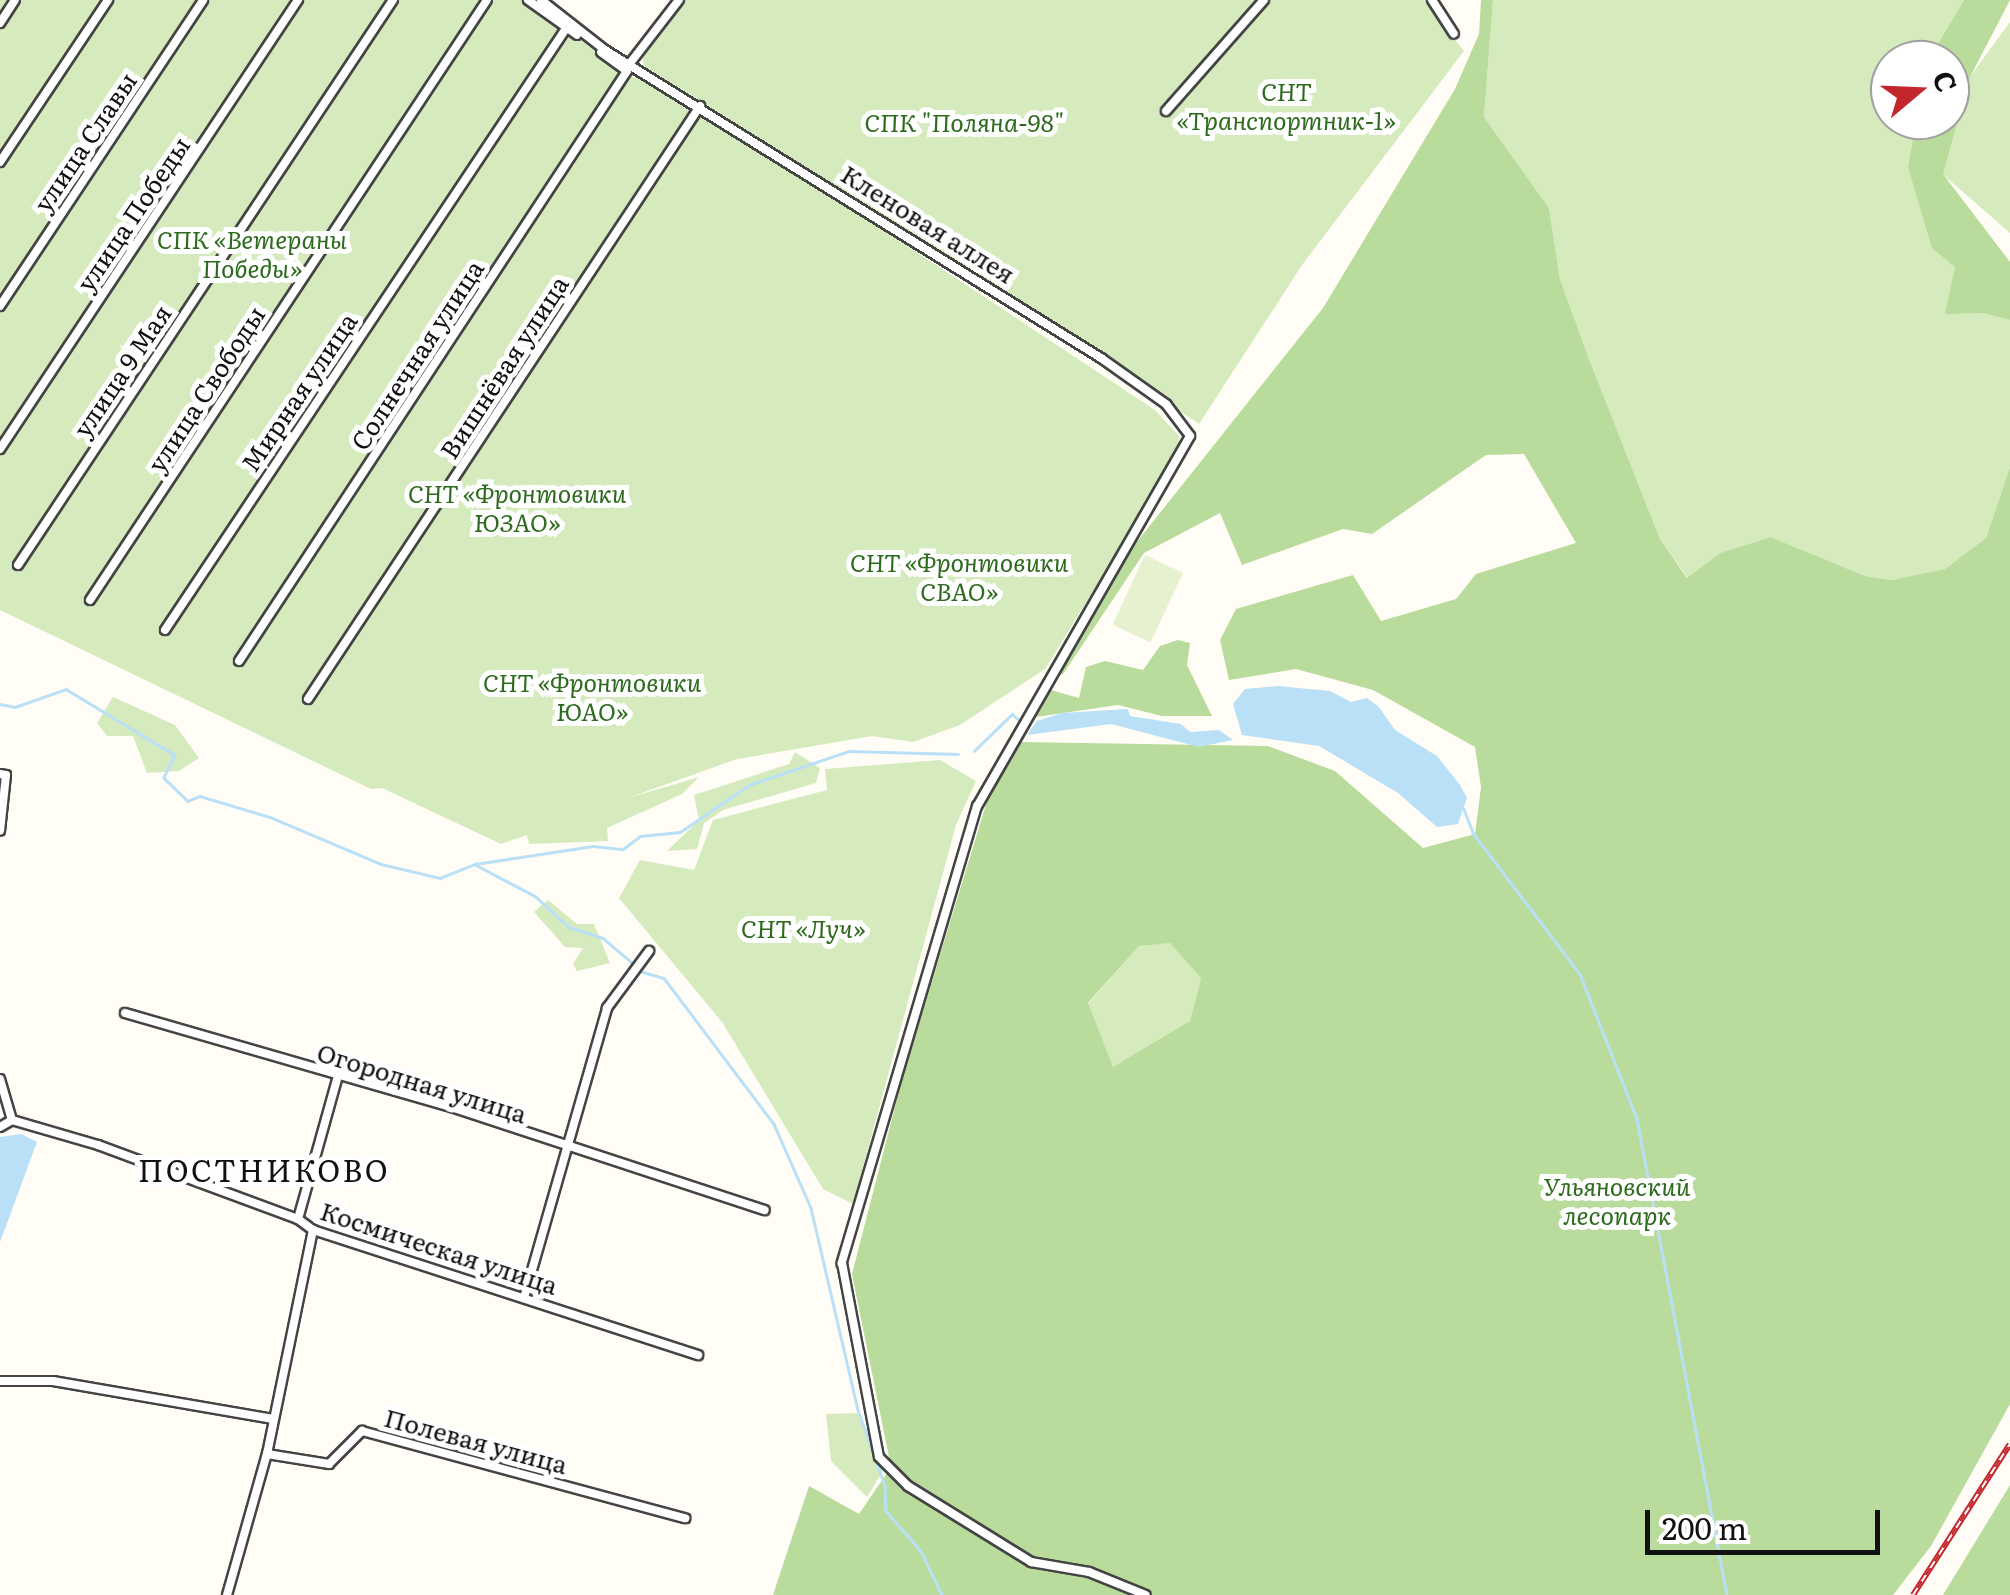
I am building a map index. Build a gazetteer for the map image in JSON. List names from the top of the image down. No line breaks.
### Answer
{"streets":{"street":["улица Славы","улица Победы","Кленовая аллея","Солнечная улица","Вишнёвая улица","улица 9 Мая","улица Свободы","Мирная улица","Огородная улица","Космическая улица","Полевая улица"]},"crossings":[["Кленовая аллея","Солнечная улица"],["Кленовая аллея","Вишнёвая улица"]],"districts":["ПОСТНИКОВО"],"parks":["СНТ «Транспортник-1»","СПК \"Поляна-98\"","СПК «Ветераны Победы»","СНТ «Фронтовики ЮЗАО»","СНТ «Фронтовики СВАО»","СНТ «Фронтовики ЮАО»","СНТ «Луч»","Ульяновский лесопарк"],"scale_bar":"200 m","north":"right"}
